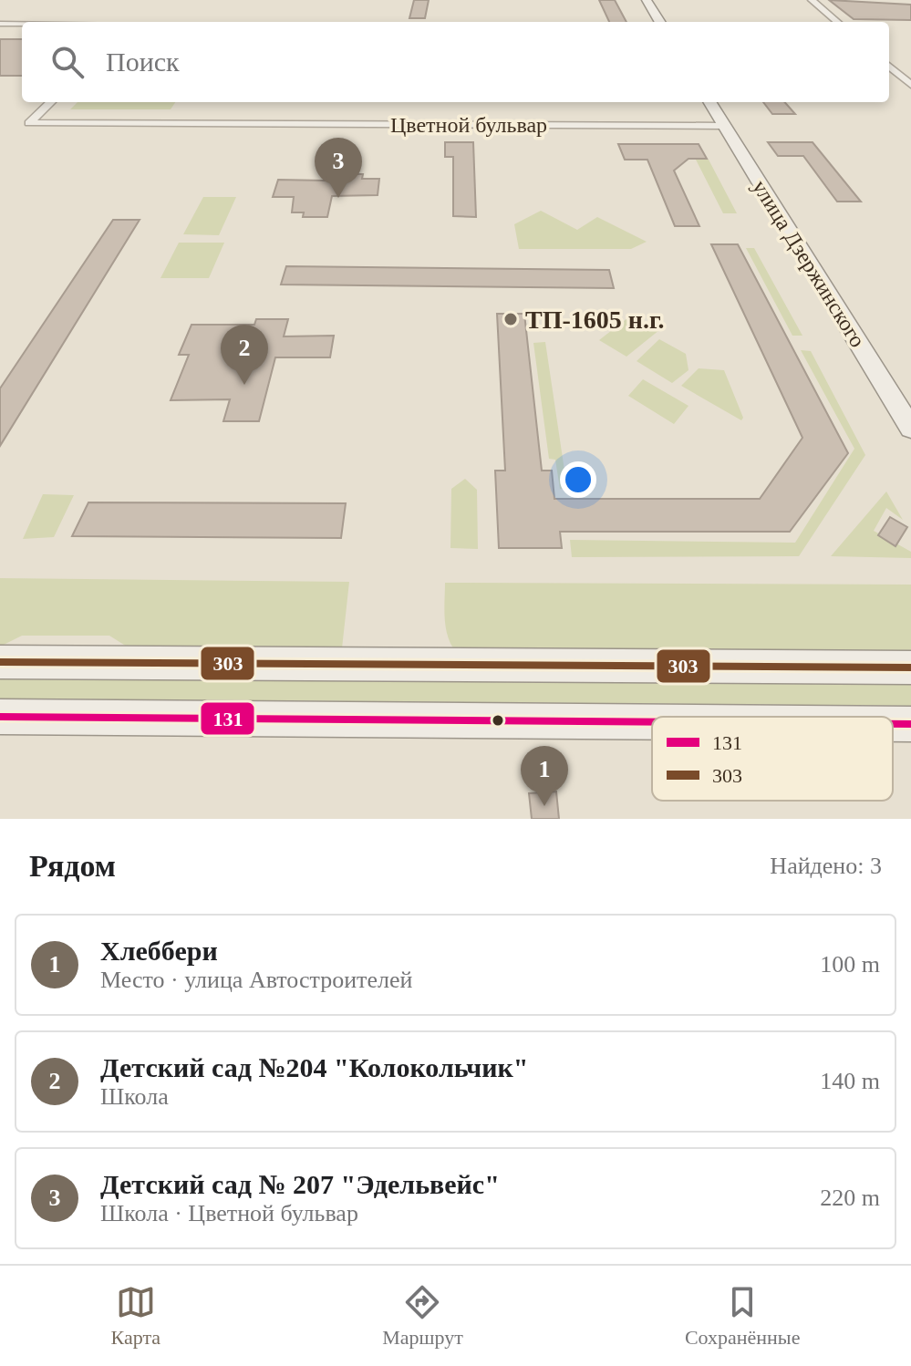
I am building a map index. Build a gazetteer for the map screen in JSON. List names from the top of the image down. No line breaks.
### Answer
{"streets":{"main road":["улица Дзержинского"],"street":["Цветной бульвар"]},"crossings":[["Цветной бульвар","улица Дзержинского"]],"places":["ТП-1605 н.г."],"lines":["transit line 303","transit line 131"],"legend":["131","303"],"page":{"search":"Поиск","pins":["3","2","1"],"heading":["Рядом","Найдено: 3"],"list":[{"mark":"1","name":"Хлеббери","note":"Место · улица Автостроителей","value":"100 m"},{"mark":"2","name":"Детский сад №204 \"Колокольчик\"","note":"Школа","value":"140 m"},{"mark":"3","name":"Детский сад № 207 \"Эдельвейс\"","note":"Школа · Цветной бульвар","value":"220 m"}],"nav":["Карта","Маршрут","Сохранённые"]}}
